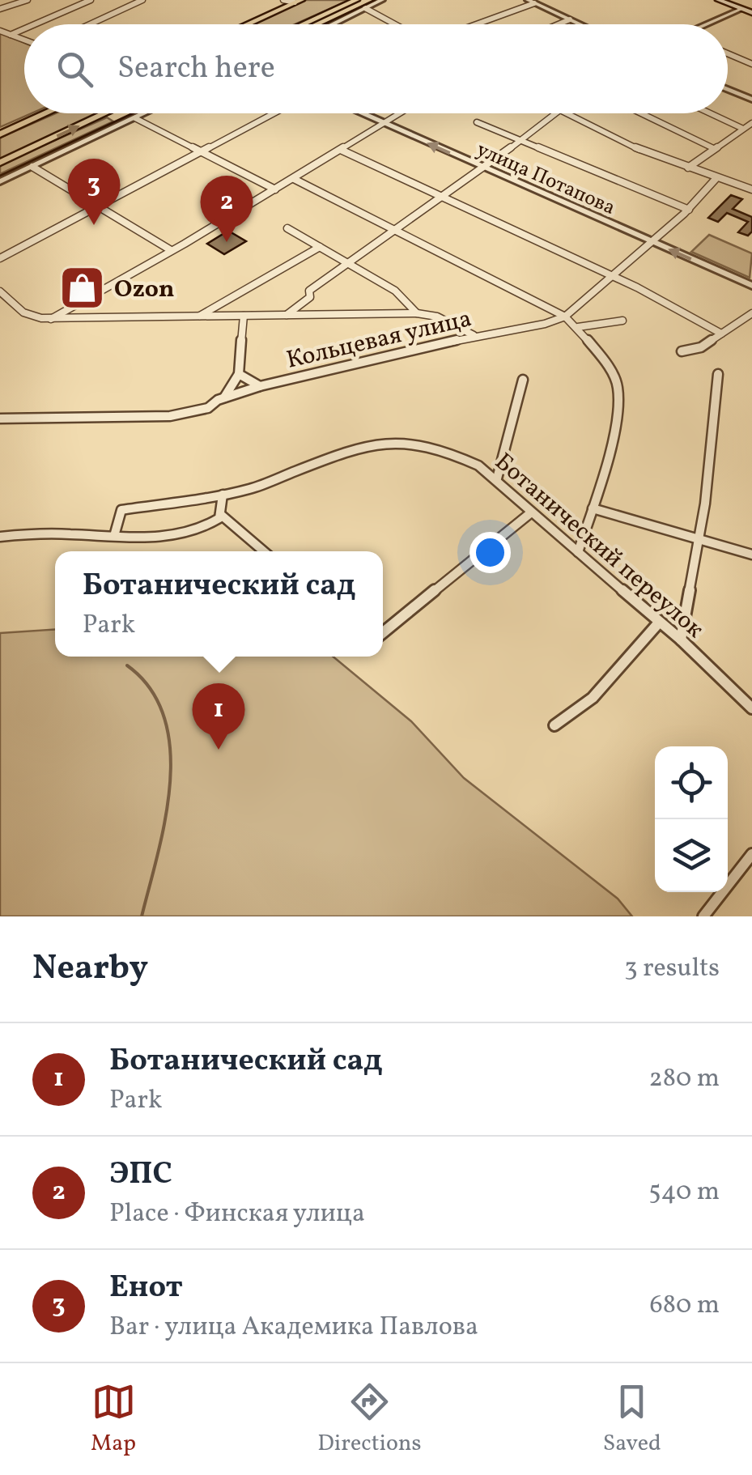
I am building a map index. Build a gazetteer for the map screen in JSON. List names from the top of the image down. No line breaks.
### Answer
{"streets":{"street":["улица Потапова","Кольцевая улица","Ботанический переулок"]},"crossings":[["улица Потапова","Кольцевая улица"]],"places":{"shop":["Ozon"]},"page":{"search":"Search here","pins":["3","2","1"],"popup":["Ботанический сад","Park"],"heading":["Nearby","3 results"],"list":[{"mark":"1","name":"Ботанический сад","note":"Park","value":"280 m"},{"mark":"2","name":"ЭПС","note":"Place · Финская улица","value":"540 m"},{"mark":"3","name":"Енот","note":"Bar · улица Академика Павлова","value":"680 m"}],"nav":["Map","Directions","Saved"]}}
